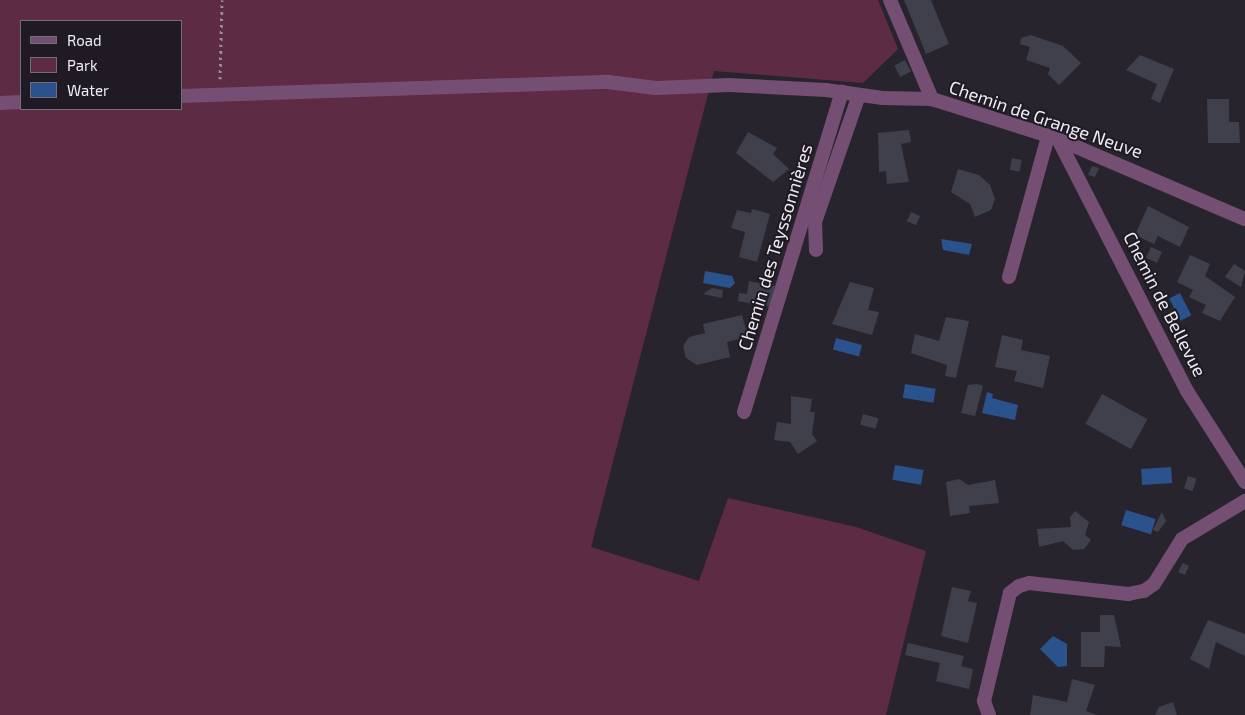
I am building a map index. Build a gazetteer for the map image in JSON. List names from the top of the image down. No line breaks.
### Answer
{"streets":{"street":["Chemin de Grange Neuve","Chemin des Teyssonnières","Chemin de Bellevue"]},"crossings":[["Chemin de Grange Neuve","Chemin de Bellevue"]],"legend":["Road","Park","Water"]}
